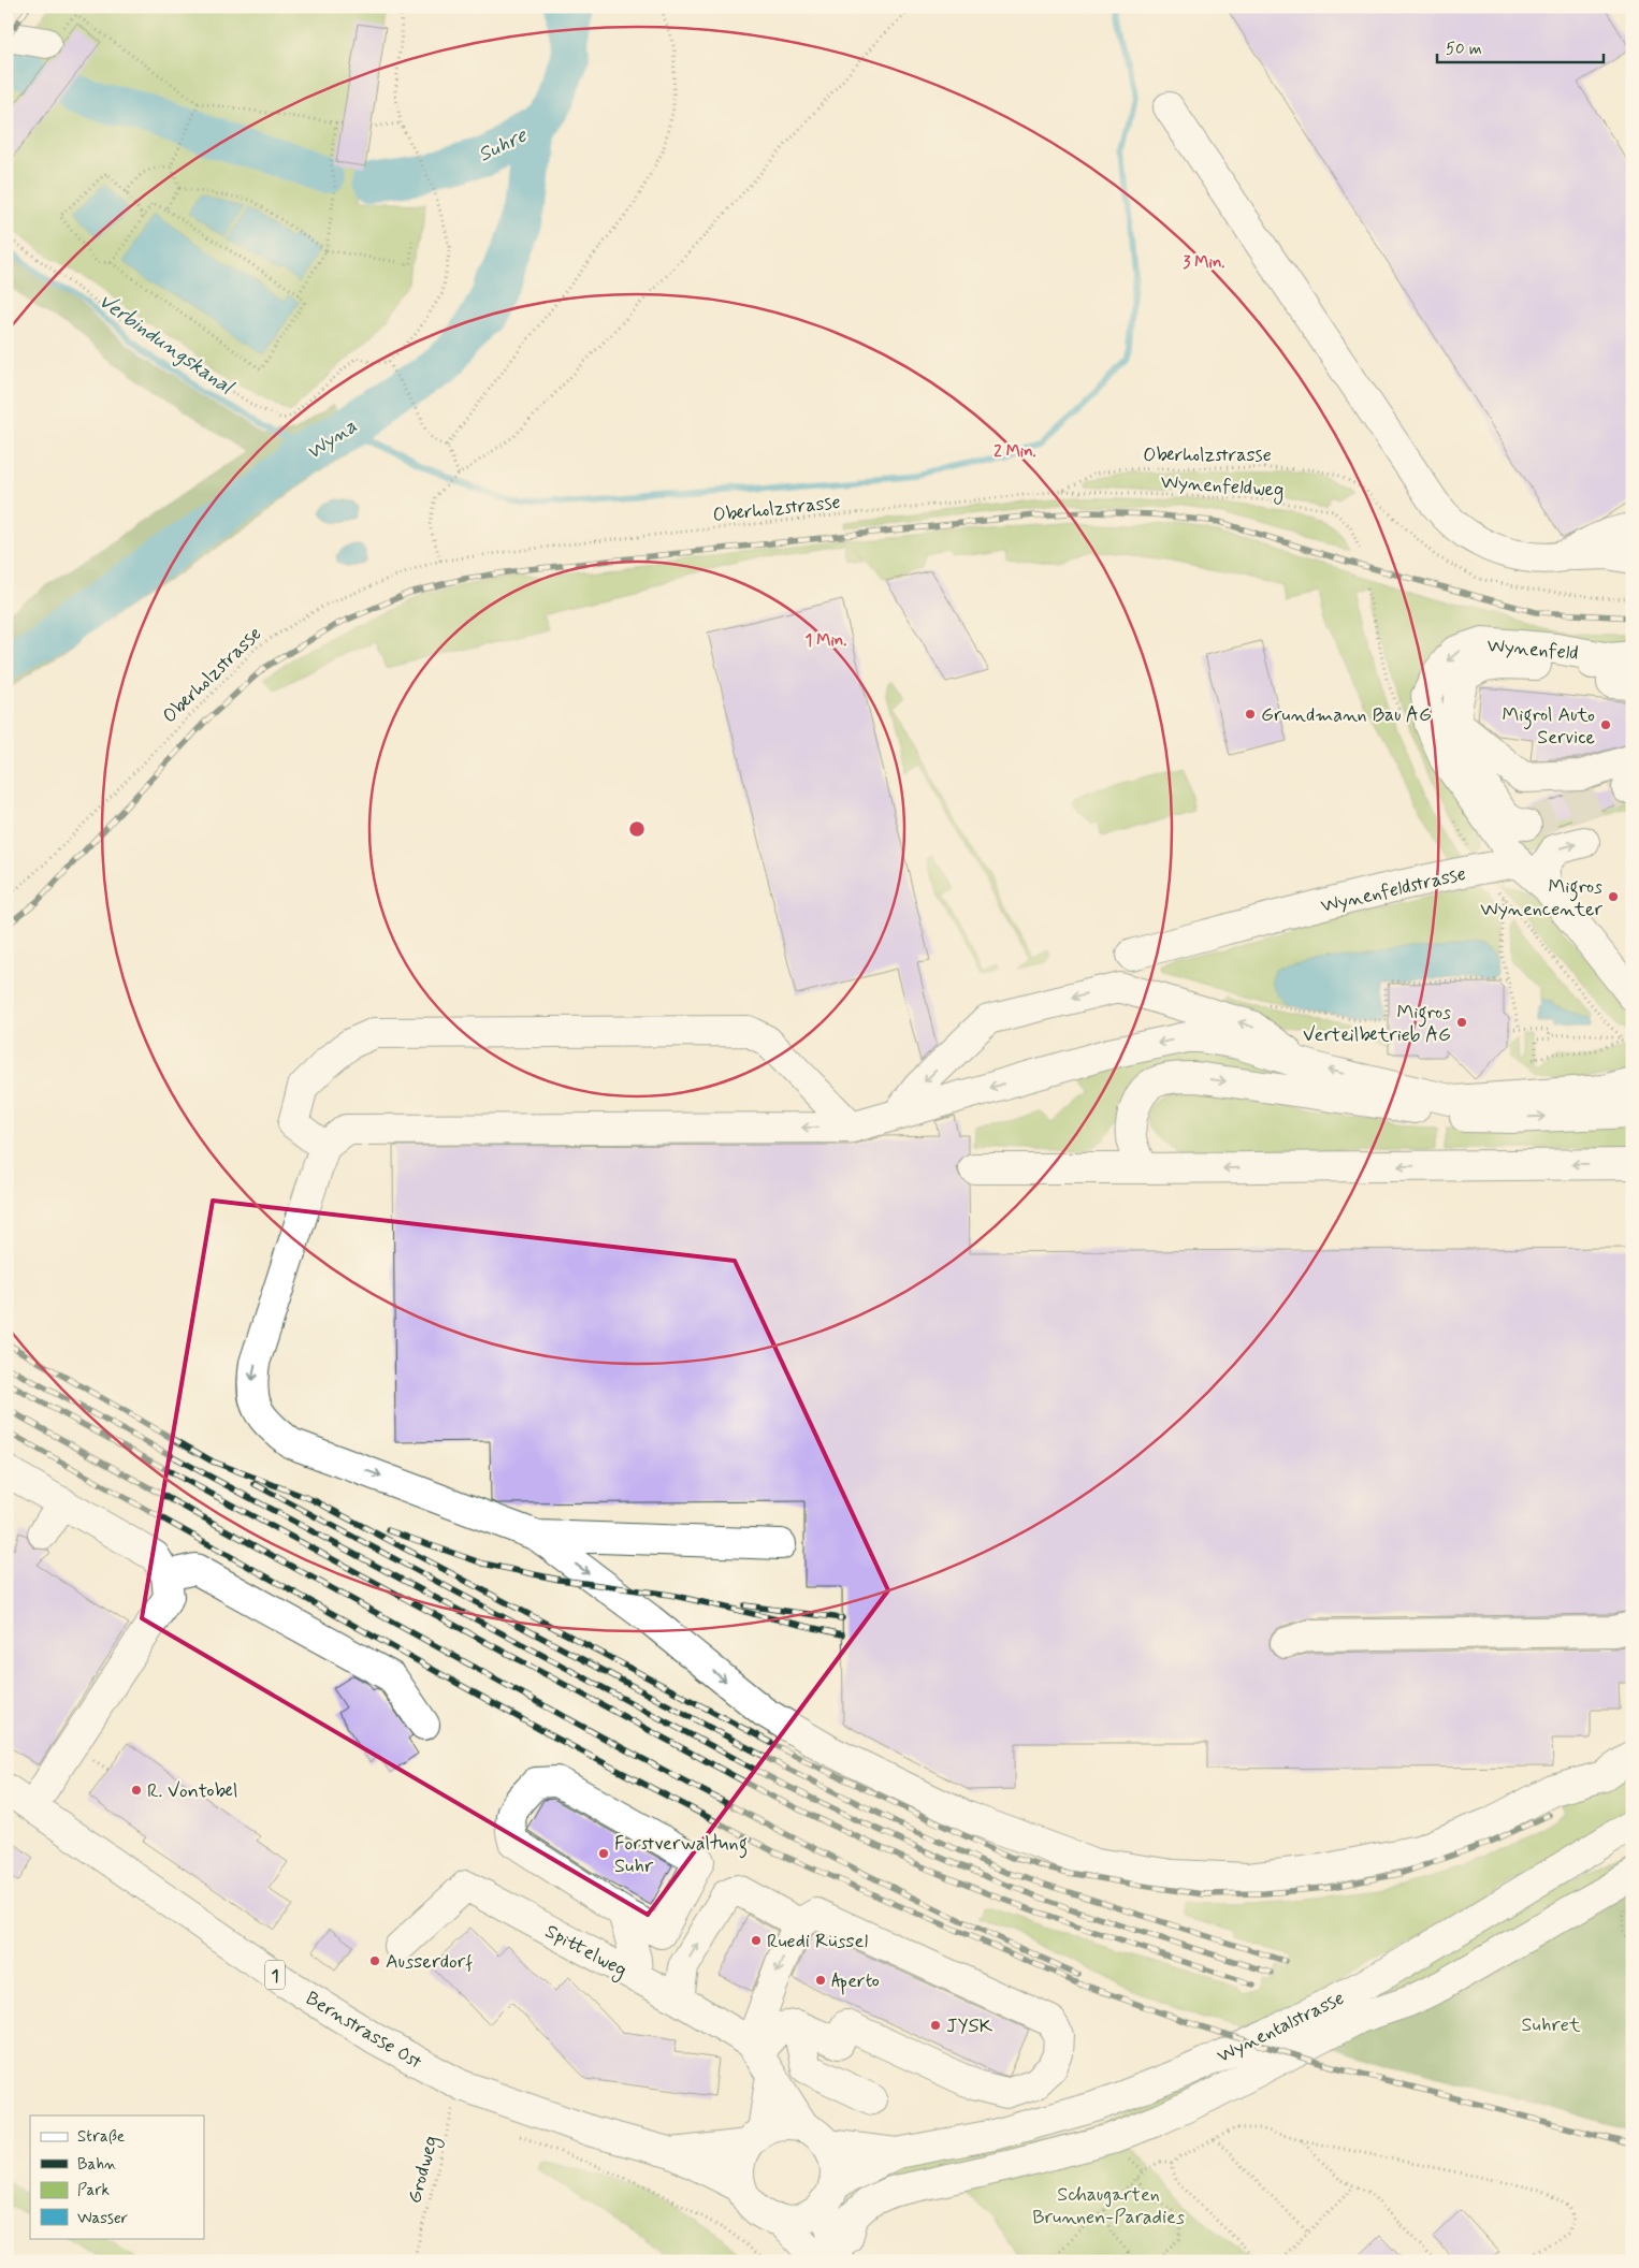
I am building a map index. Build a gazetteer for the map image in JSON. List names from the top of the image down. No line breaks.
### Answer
{"streets":{"main road":["Wynenfeld","Wynenfeldstrasse","Spittelweg","1","Wynentalstrasse","Bernstrasse Ost"],"path":["Oberholzstrasse","Wynenfeldweg","Grodweg"]},"crossings":[["Oberholzstrasse","Wynenfeldweg"],["Wynenfeld","Wynenfeldstrasse"],["Spittelweg","Wynentalstrasse"],["Spittelweg","Bernstrasse Ost"],["Wynentalstrasse","Bernstrasse Ost"],["Bernstrasse Ost","Grodweg"]],"water":["Suhre","Verbindungskanal","Wyna"],"parks":["Suhret","Schaugarten Brunnen-Paradies"],"places":["Grundmann Bau AG","Migrol Auto Service","Migros Wynencenter","Migros Verteilbetrieb AG","R. Vontobel","Forstverwaltung Suhr","Ruedi Rüssel","Ausserdorf","Aperto","JYSK"],"legend":["Straße","Bahn","Park","Wasser"],"scale_bar":"50 m","rings":["3 Min.","2 Min.","1 Min."]}
